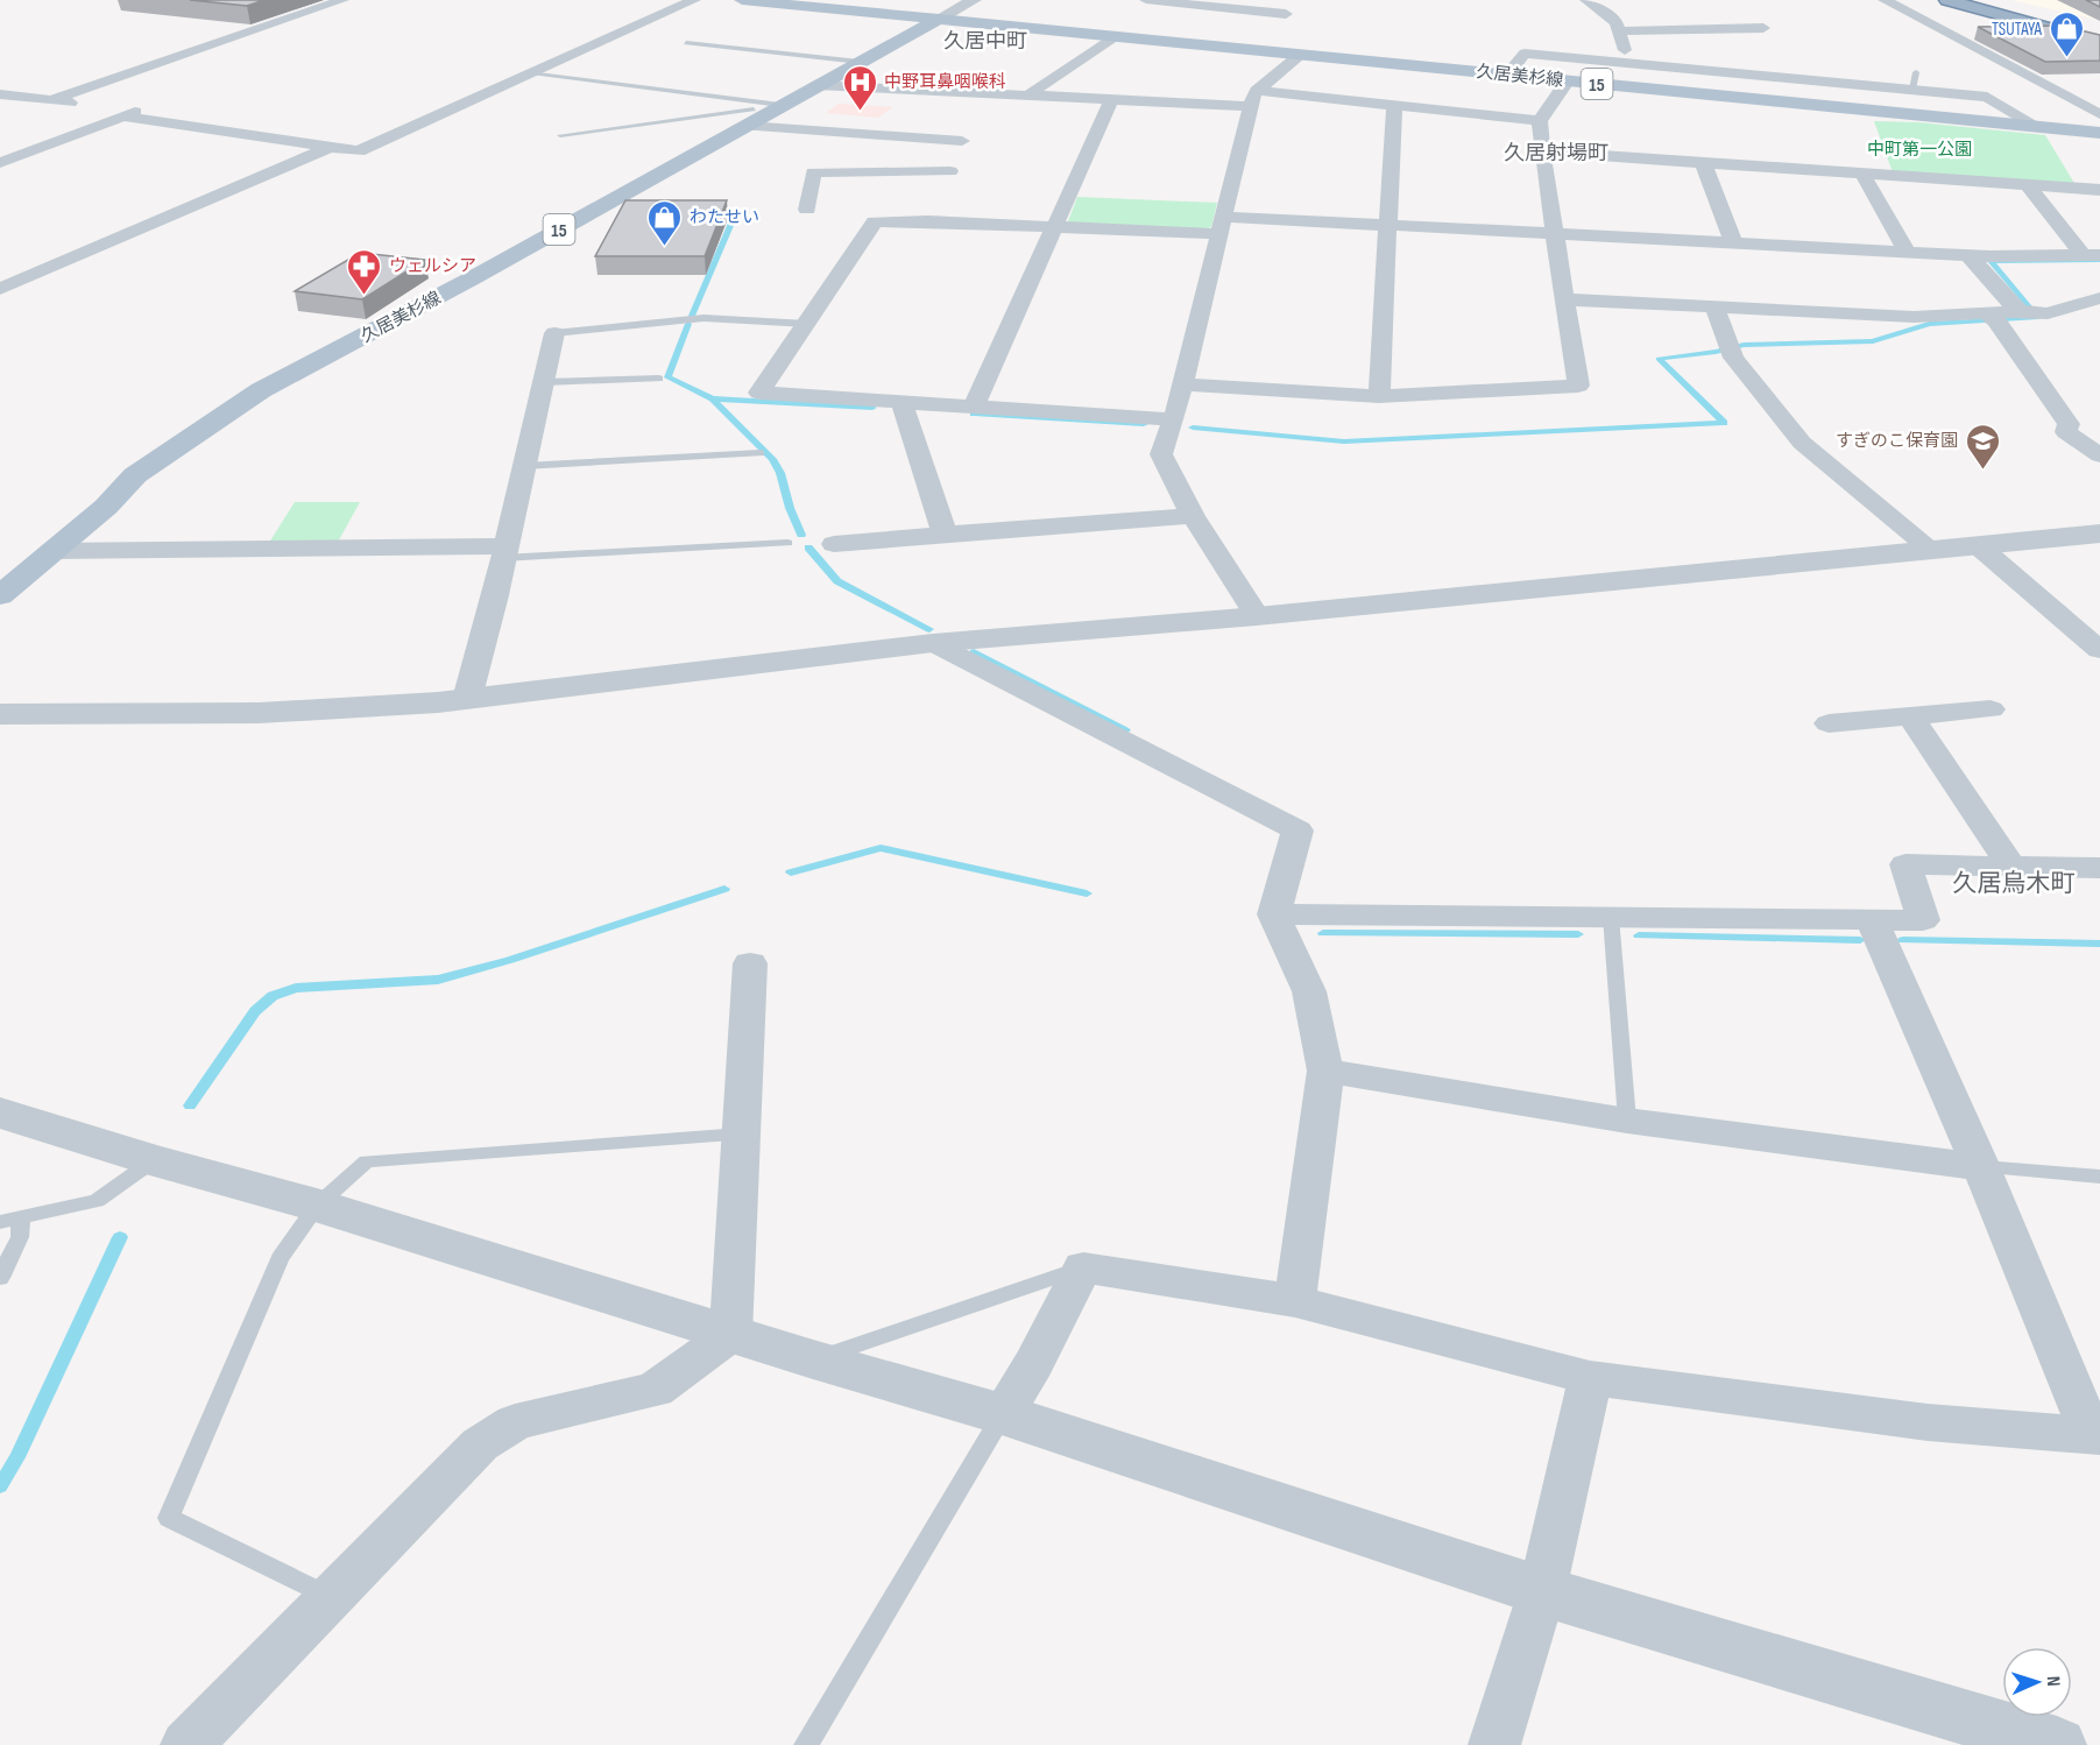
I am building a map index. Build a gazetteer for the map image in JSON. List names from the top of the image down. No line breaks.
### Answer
{"streets":{"main road":["久居美杉線","15"]},"districts":["久居中町","久居射場町","久居烏木町"],"parks":["中町第一公園"],"places":{"shop":["TSUTAYA","わたせい"],"hospital":["中野耳鼻咽喉科"],"pharmacy":["ウェルシア"],"school or university":["すぎのこ保育園"]},"north":"right"}
